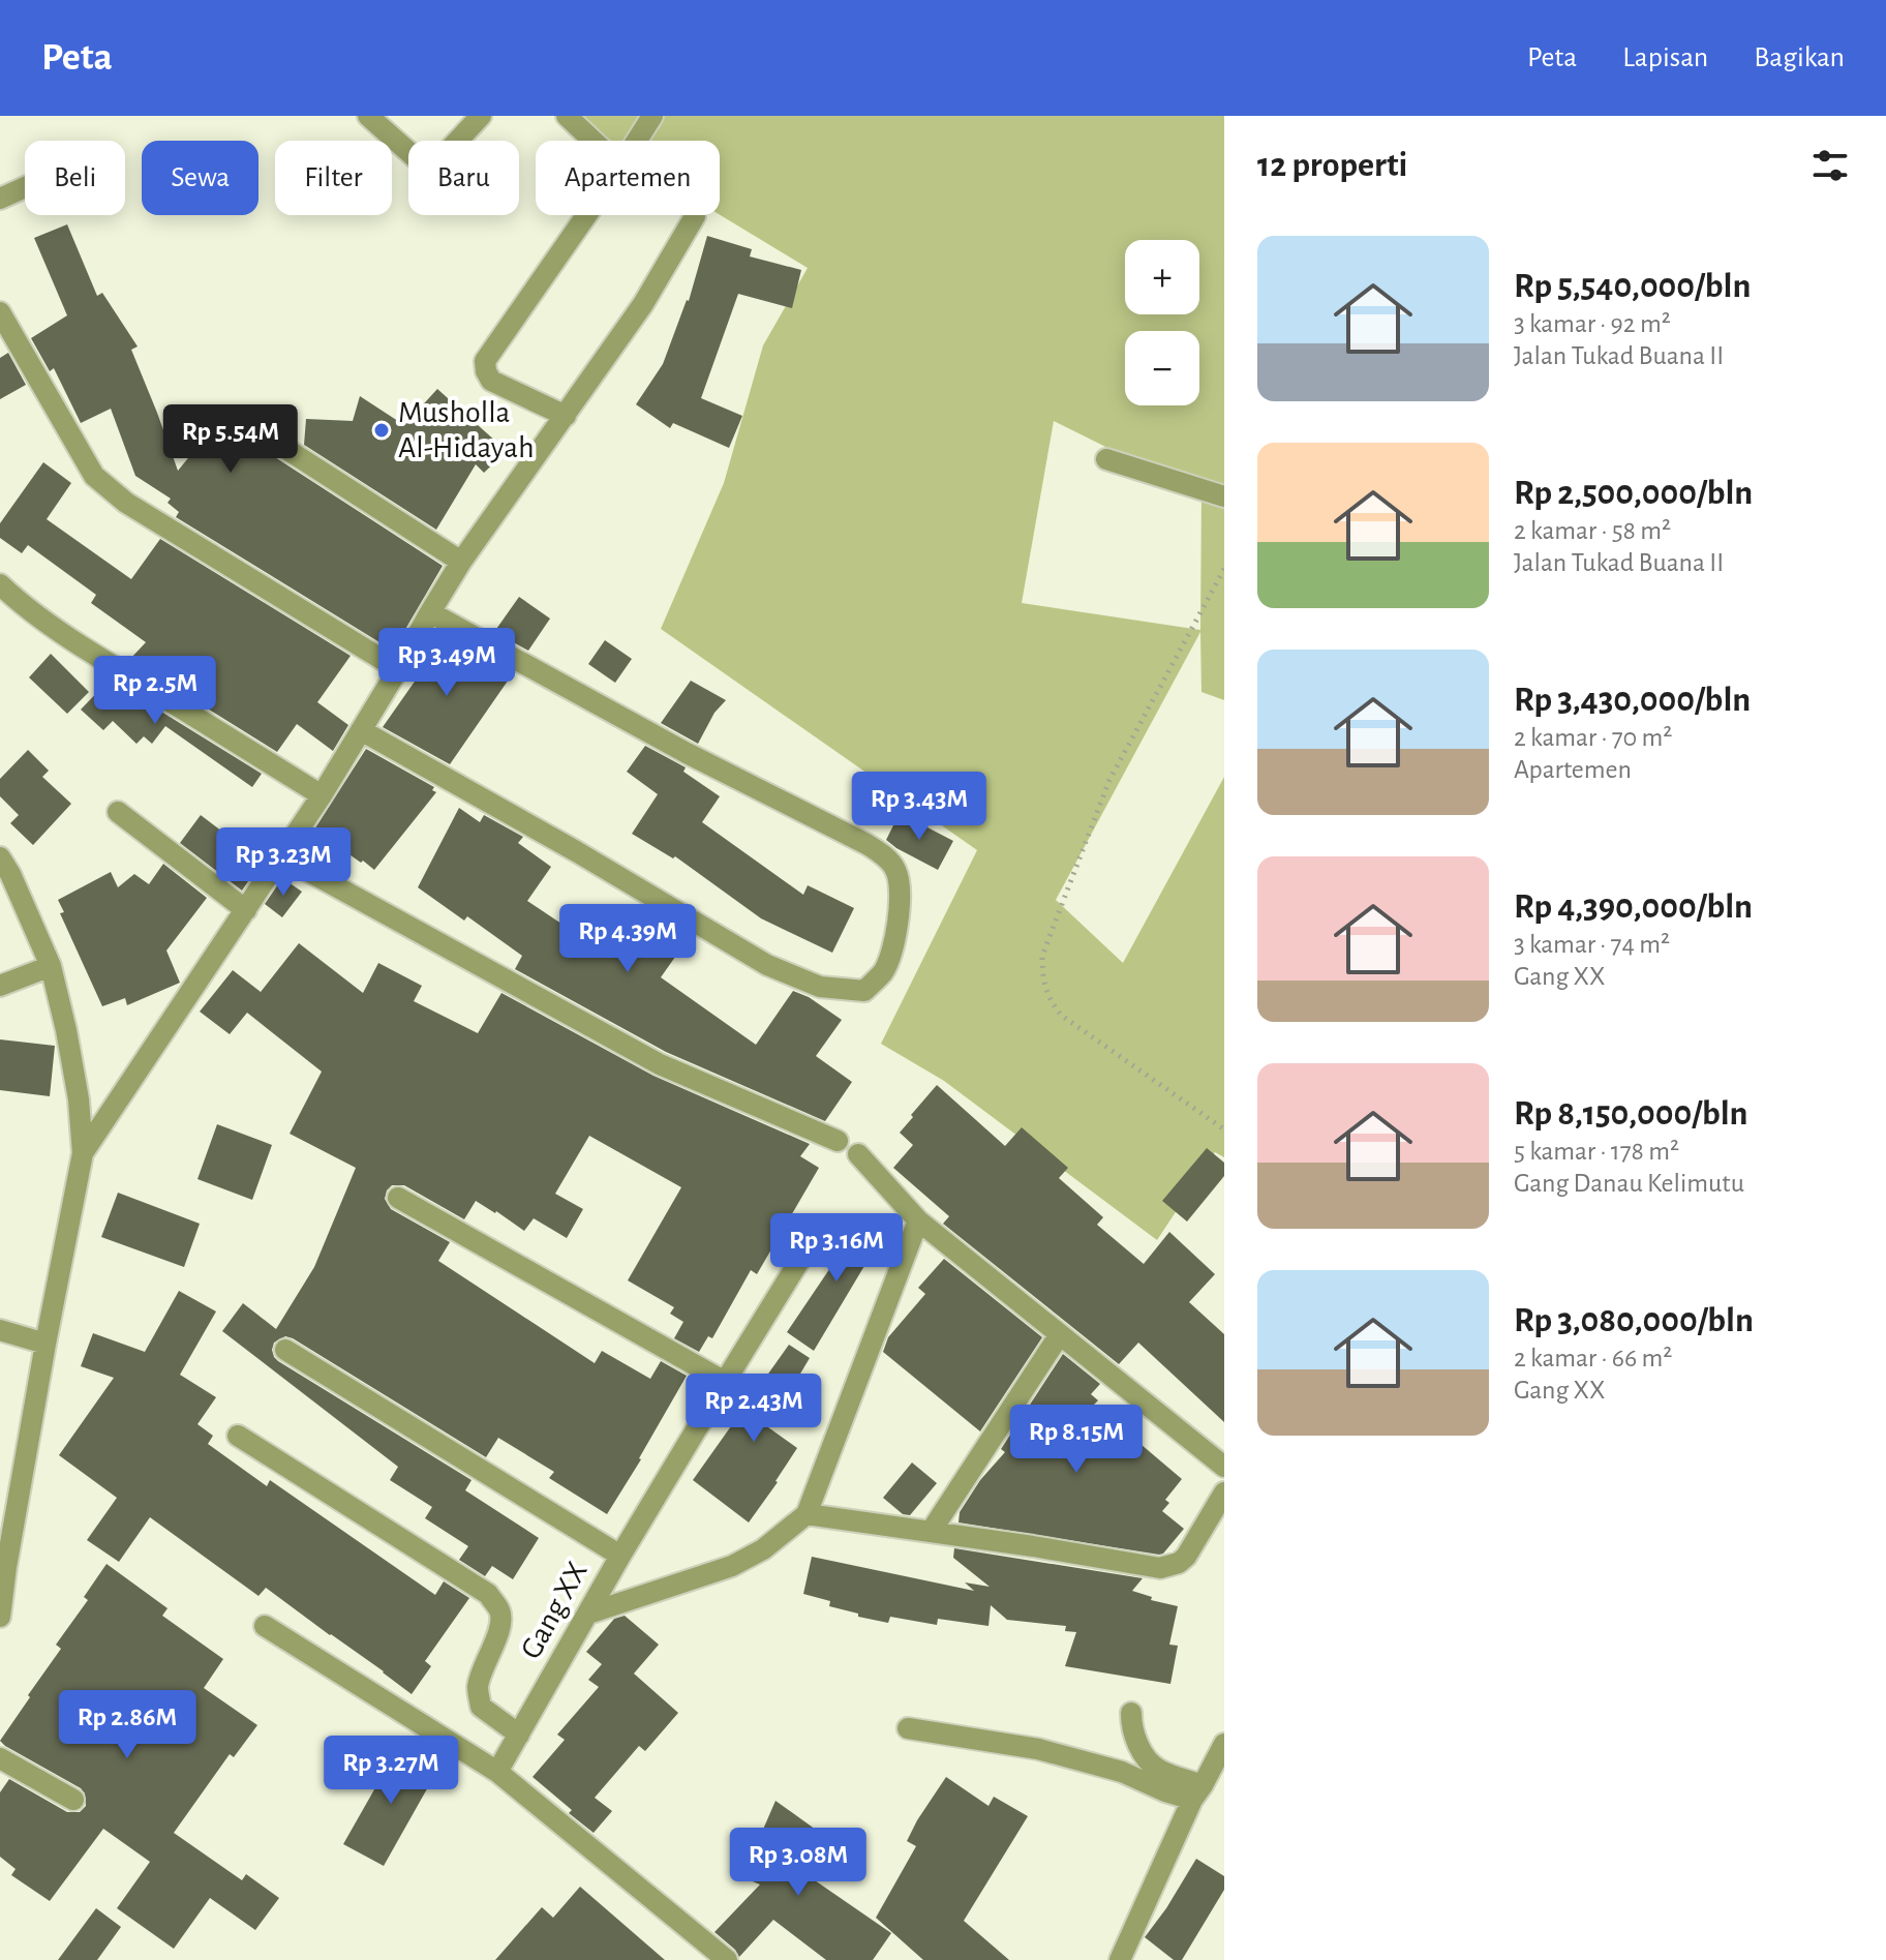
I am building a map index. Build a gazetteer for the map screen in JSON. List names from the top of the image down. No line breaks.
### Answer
{"streets":{"street":["Gang XX"]},"places":["Musholla Al-Hidayah"],"page":{"header":"Peta","nav":["Peta","Lapisan","Bagikan"],"heading":"12 properti","chip":["Beli","Sewa","Filter","Baru","Apartemen"],"list":[{"name":"Rp 5,540,000/bln","note":"3 kamar · 92 m² · Jalan Tukad Buana II"},{"name":"Rp 2,500,000/bln","note":"2 kamar · 58 m² · Jalan Tukad Buana II"},{"name":"Rp 3,430,000/bln","note":"2 kamar · 70 m² · Apartemen"},{"name":"Rp 4,390,000/bln","note":"3 kamar · 74 m² · Gang XX"},{"name":"Rp 8,150,000/bln","note":"5 kamar · 178 m² · Gang Danau Kelimutu"},{"name":"Rp 3,080,000/bln","note":"2 kamar · 66 m² · Gang XX"}],"map_buttons":["+","−"],"price":["Rp 5.54M","Rp 3.49M","Rp 2.5M","Rp 3.43M","Rp 3.23M","Rp 4.39M","Rp 3.16M","Rp 2.43M","Rp 8.15M","Rp 2.86M","Rp 3.27M","Rp 3.08M"]}}
